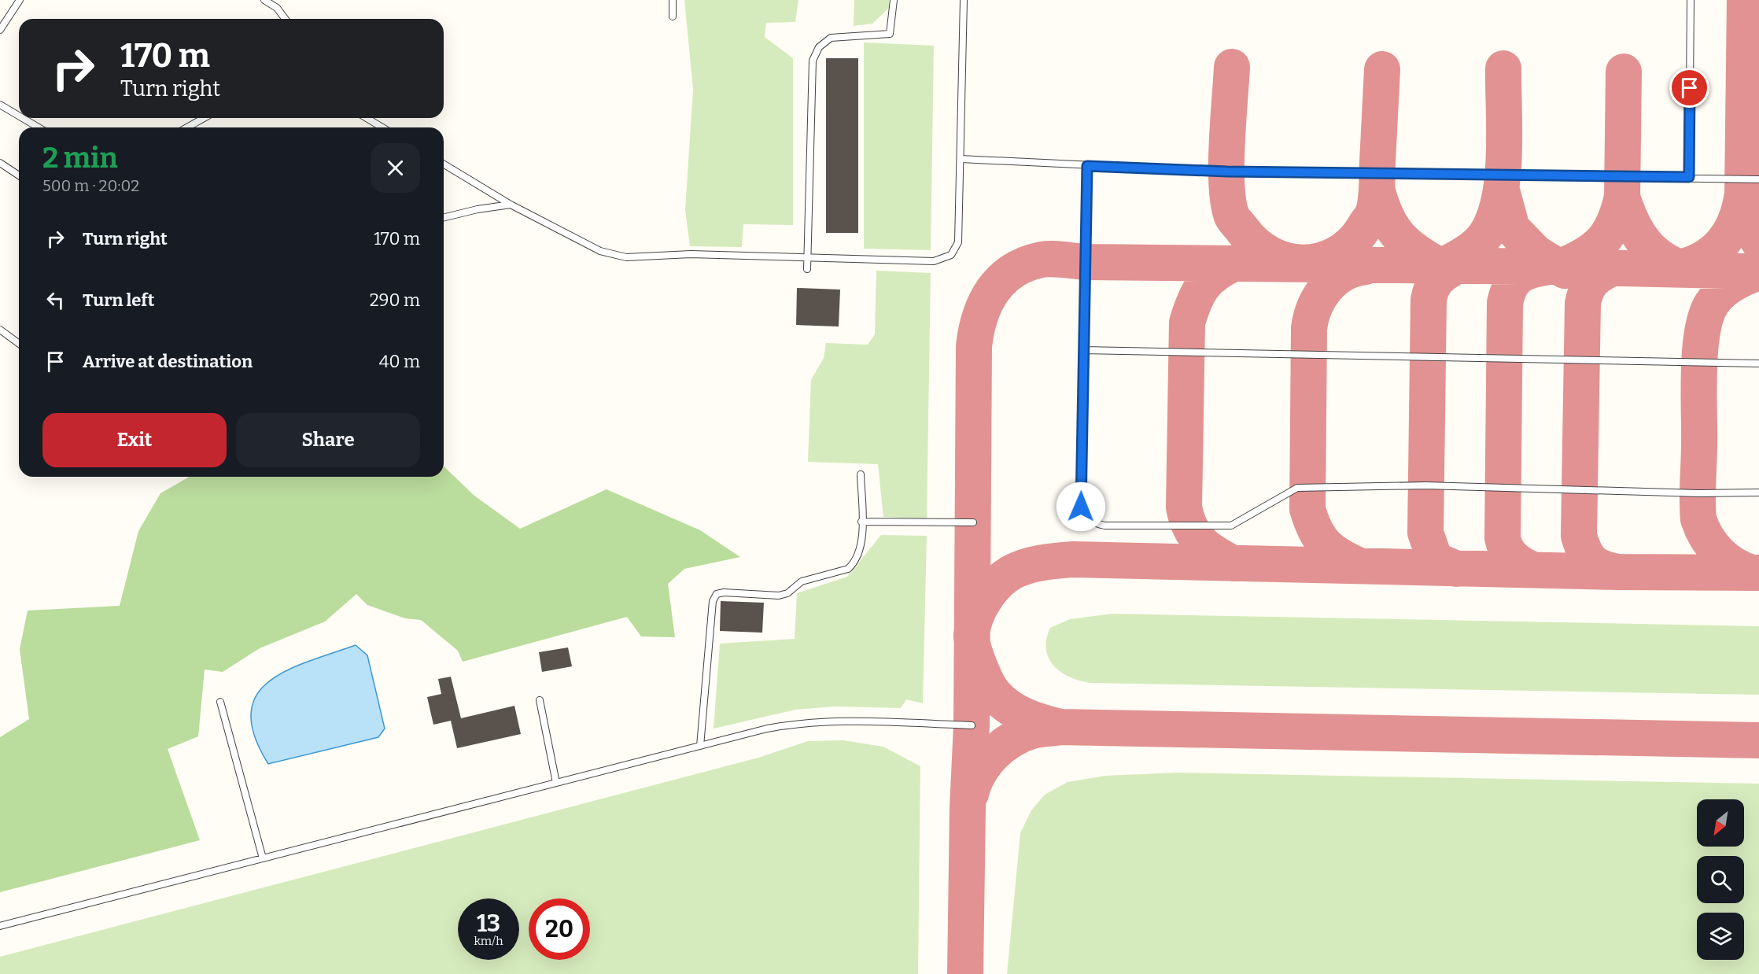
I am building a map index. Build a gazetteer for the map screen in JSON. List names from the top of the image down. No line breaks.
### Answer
{"north":"bottom left","page":{"turn":["170 m","Turn right"],"heading":["2 min","500 m · 20:02"],"list":[{"name":"Turn right","value":"170 m"},{"name":"Turn left","value":"290 m"},{"name":"Arrive at destination","value":"40 m"}],"buttons":["Exit","Share"],"speed":"13 km/h","limit":"20"}}
